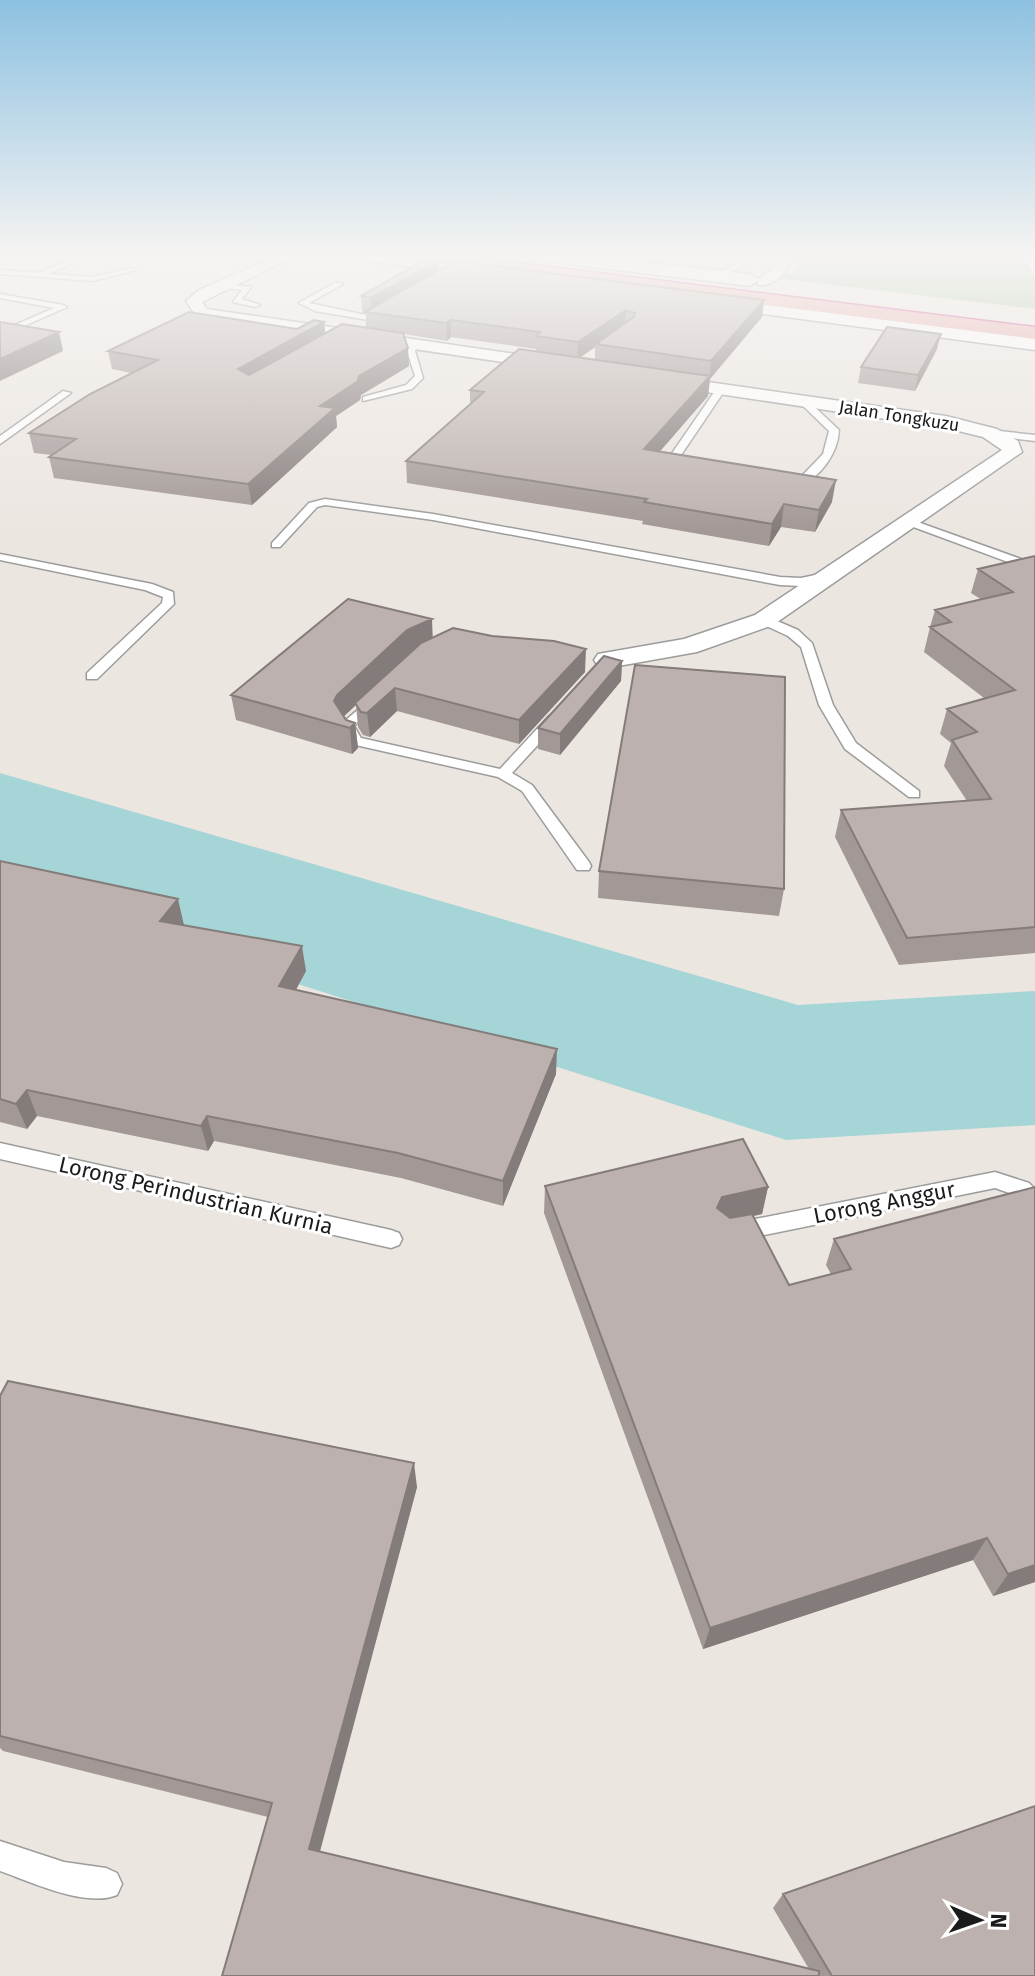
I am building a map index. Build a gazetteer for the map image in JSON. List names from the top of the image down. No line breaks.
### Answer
{"streets":{"street":["Jalan Tongkuzu"],"lane":["Lorong Perindustrian Kurnia","Lorong Anggur"]},"north":"right"}
